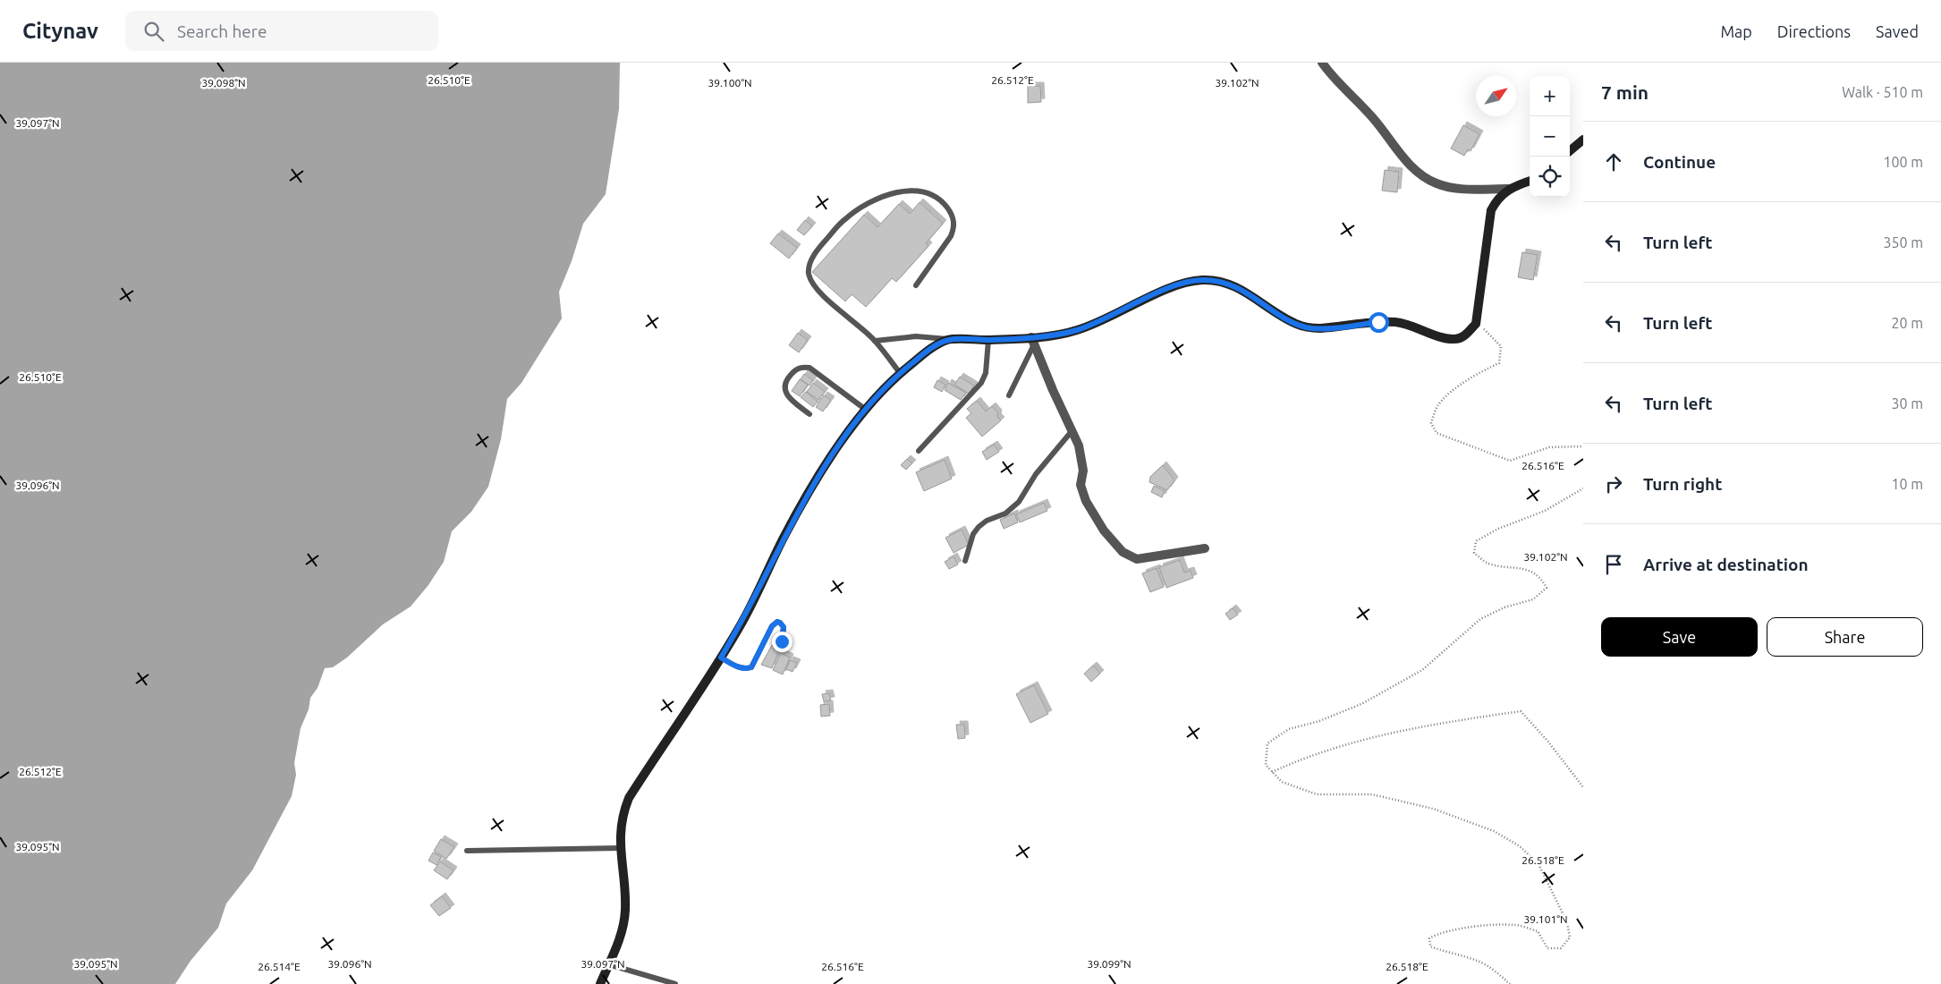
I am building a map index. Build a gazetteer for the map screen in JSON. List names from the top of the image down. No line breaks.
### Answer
{"north":"top right","page":{"header":"Citynav","search":"Search here","nav":["Map","Directions","Saved"],"heading":["7 min","Walk · 510 m"],"map_buttons":["+","−"],"list":[["Continue","100 m"],["Turn left","350 m"],["Turn left","20 m"],["Turn left","30 m"],["Turn right","10 m"],"Arrive at destination"],"buttons":["Save","Share"]},"coordinates":["26.510°E","26.512°E","39.098°N","39.100°N","39.102°N","39.097°N","26.516°E","39.096°N","39.095°N","26.518°E","39.101°N","39.099°N","26.514°E"]}
